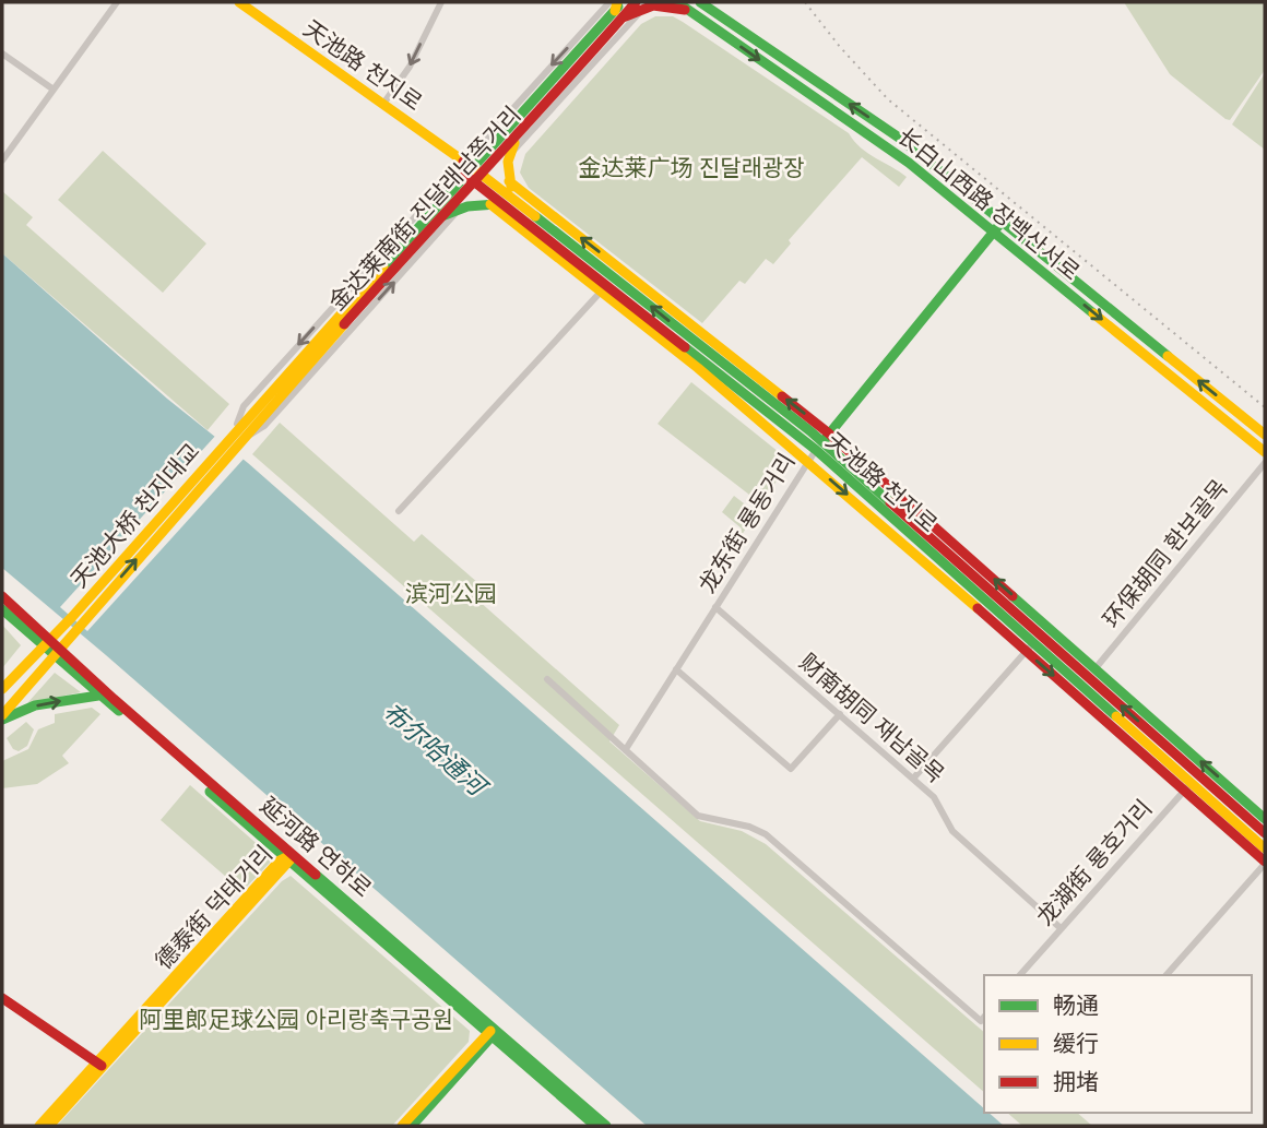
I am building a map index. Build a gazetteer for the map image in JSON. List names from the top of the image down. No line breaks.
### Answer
{"streets":{"main road":["天池路 천지로","长白山西路 장백산서로","金达莱南街 진달래남쪽거리","天池大桥 천지대교","龙东街 룡동거리","延河路 연하로","德泰街 덕태거리"],"street":["环保胡同 환보골목","财南胡同 재남골목","龙湖街 룡호거리"]},"crossings":[["天池路 천지로","金达莱南街 진달래남쪽거리"],["天池路 천지로","龙东街 룡동거리"],["天池路 천지로","环保胡同 환보골목"],["天池路 천지로","龙湖街 룡호거리"],["长白山西路 장백산서로","龙东街 룡동거리"],["金达莱南街 진달래남쪽거리","天池大桥 천지대교"],["龙东街 룡동거리","财南胡同 재남골목"],["财南胡同 재남골목","龙湖街 룡호거리"],["延河路 연하로","德泰街 덕태거리"]],"water":["布尔哈通河"],"parks":["金达莱广场 진달래광장","滨河公园","阿里郎足球公园 아리랑축구공원"],"legend":["畅通","缓行","拥堵"]}
